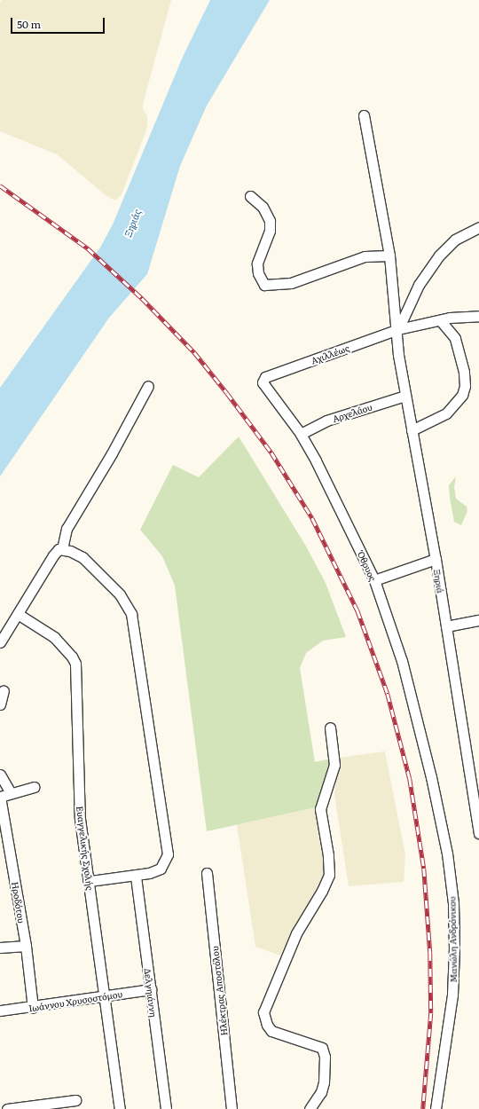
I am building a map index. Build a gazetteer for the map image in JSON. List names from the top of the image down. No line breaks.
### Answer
{"streets":{"street":["Αχιλλέως","Αρχελάου","Όθρυος","Ξηριά","Ευαγγελικής Σχολής","Ηροδότου","Μανώλη Ανδρόνικου","Ηλέκτρας Αποστόλου","Δελγηιάννη","Ιωάννου Χρυσοστόμου"]},"crossings":[["Αχιλλέως","Όθρυος"],["Αχιλλέως","Ξηριά"],["Αρχελάου","Όθρυος"],["Αρχελάου","Ξηριά"],["Όθρυος","Μανώλη Ανδρόνικου"],["Ευαγγελικής Σχολής","Ιωάννου Χρυσοστόμου"],["Ηροδότου","Ιωάννου Χρυσοστόμου"],["Δελγηιάννη","Ιωάννου Χρυσοστόμου"]],"water":["Ξηριάς"],"scale_bar":"50 m"}
